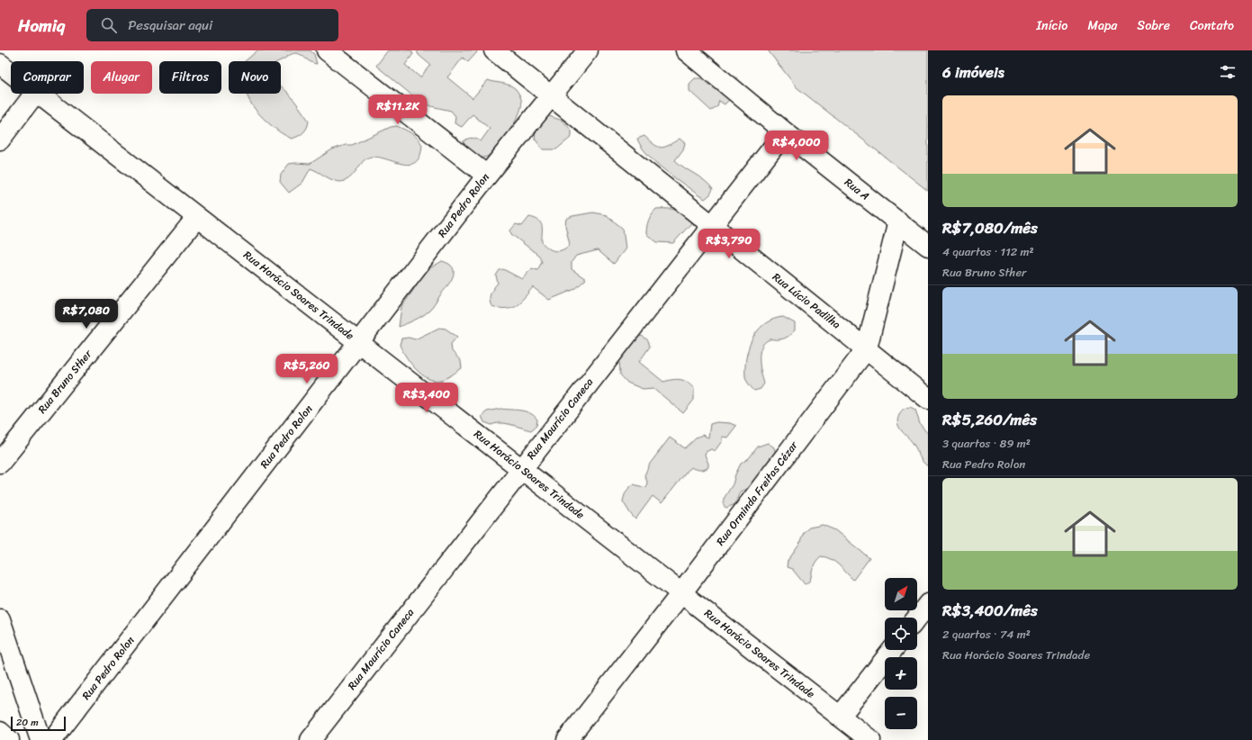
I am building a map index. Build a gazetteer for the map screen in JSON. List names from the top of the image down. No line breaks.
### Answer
{"streets":{"street":["Rua A","Rua Pedro Rolon","Rua Horácio Soares Trindade","Rua Lúcio Padilha","Rua Bruno Sther","Rua Maurício Caneca","Rua Orminda Freitas Cézar"]},"crossings":[["Rua A","Rua Maurício Caneca"],["Rua A","Rua Orminda Freitas Cézar"],["Rua Pedro Rolon","Rua Horácio Soares Trindade"],["Rua Pedro Rolon","Rua Lúcio Padilha"],["Rua Horácio Soares Trindade","Rua Bruno Sther"],["Rua Horácio Soares Trindade","Rua Maurício Caneca"],["Rua Horácio Soares Trindade","Rua Orminda Freitas Cézar"],["Rua Lúcio Padilha","Rua Maurício Caneca"],["Rua Lúcio Padilha","Rua Orminda Freitas Cézar"]],"scale_bar":"20 m","north":"top right","page":{"header":"Homiq","search":"Pesquisar aqui","nav":["Início","Mapa","Sobre","Contato"],"heading":"6 imóveis","chip":["Comprar","Alugar","Filtros","Novo"],"list":[{"name":"R$7,080/mês","note":"4 quartos · 112 m² · Rua Bruno Sther"},{"name":"R$5,260/mês","note":"3 quartos · 89 m² · Rua Pedro Rolon"},{"name":"R$3,400/mês","note":"2 quartos · 74 m² · Rua Horácio Soares Trindade"}],"price":["R$11.2K","R$4,000","R$3,790","R$7,080","R$5,260","R$3,400"],"map_buttons":["+","−"],"scale":"20 m"}}
